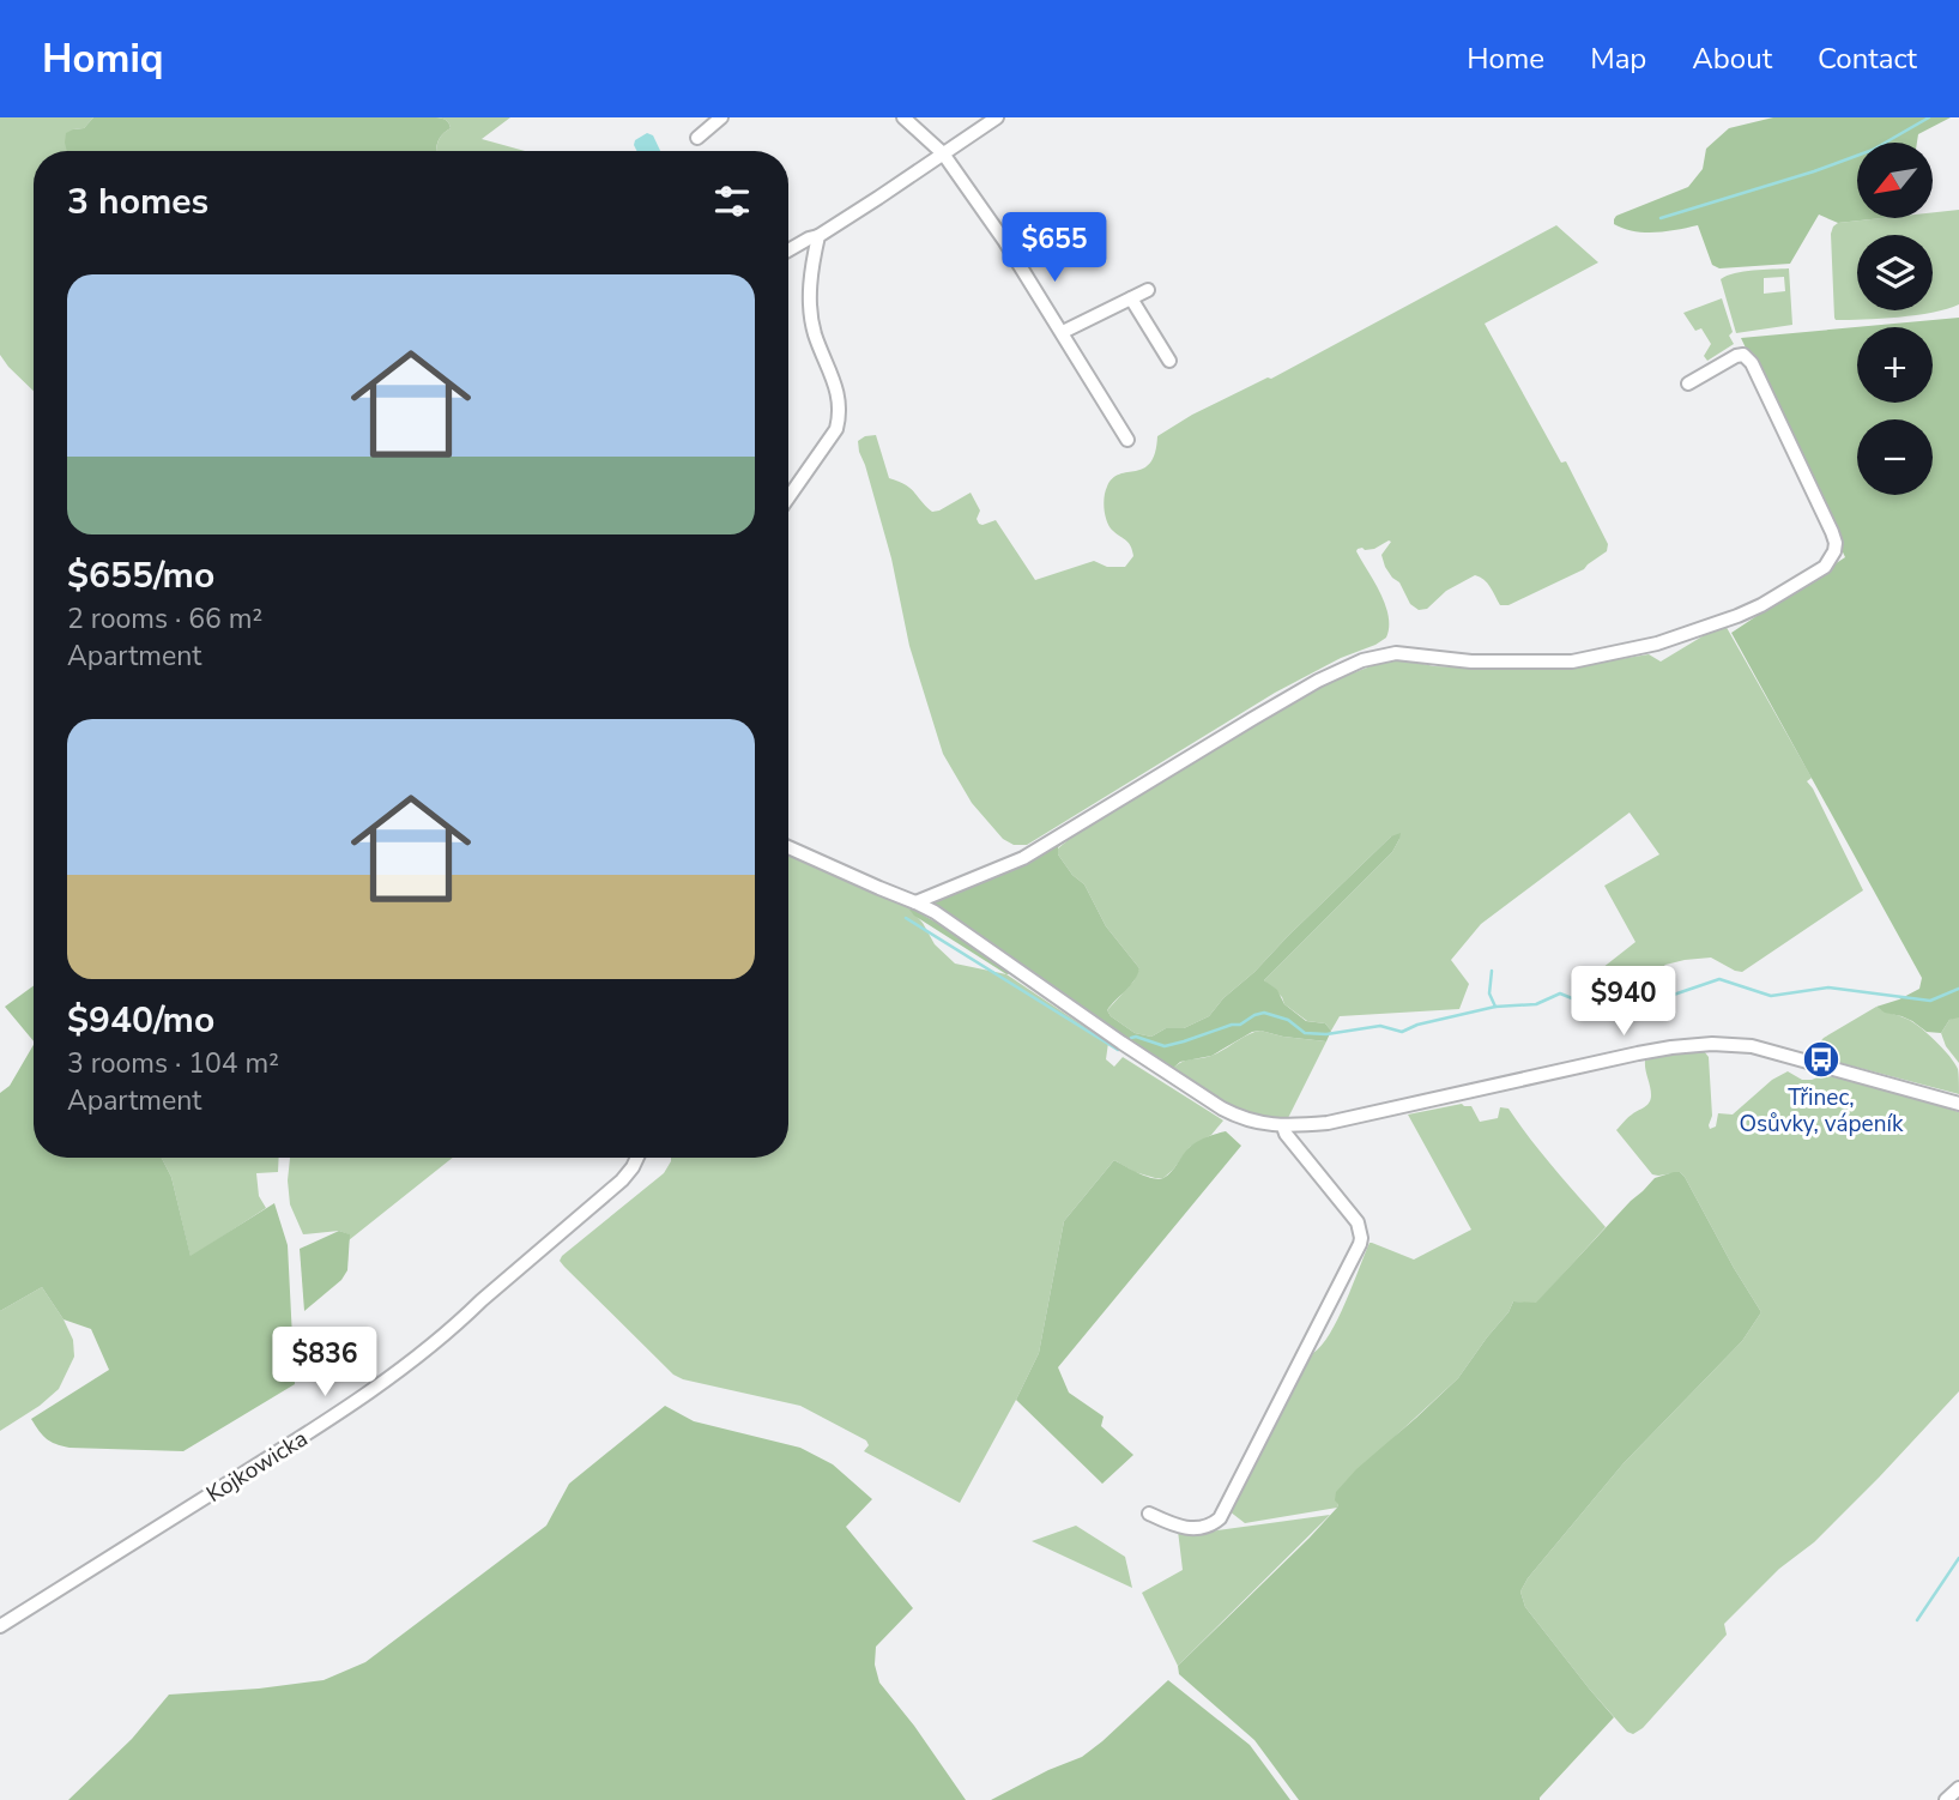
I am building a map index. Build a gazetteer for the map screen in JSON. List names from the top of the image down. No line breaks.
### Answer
{"streets":{"street":["Kojkowicka"]},"places":{"bus stop":["Třinec, Osůvky, vápeník"]},"north":"bottom left","page":{"header":"Homiq","nav":["Home","Map","About","Contact"],"map_buttons":["+","−"],"heading":"3 homes","price":["$655","$940","$836"],"list":[{"name":"$655/mo","note":"2 rooms · 66 m² · Apartment"},{"name":"$940/mo","note":"3 rooms · 104 m² · Apartment"}]}}
